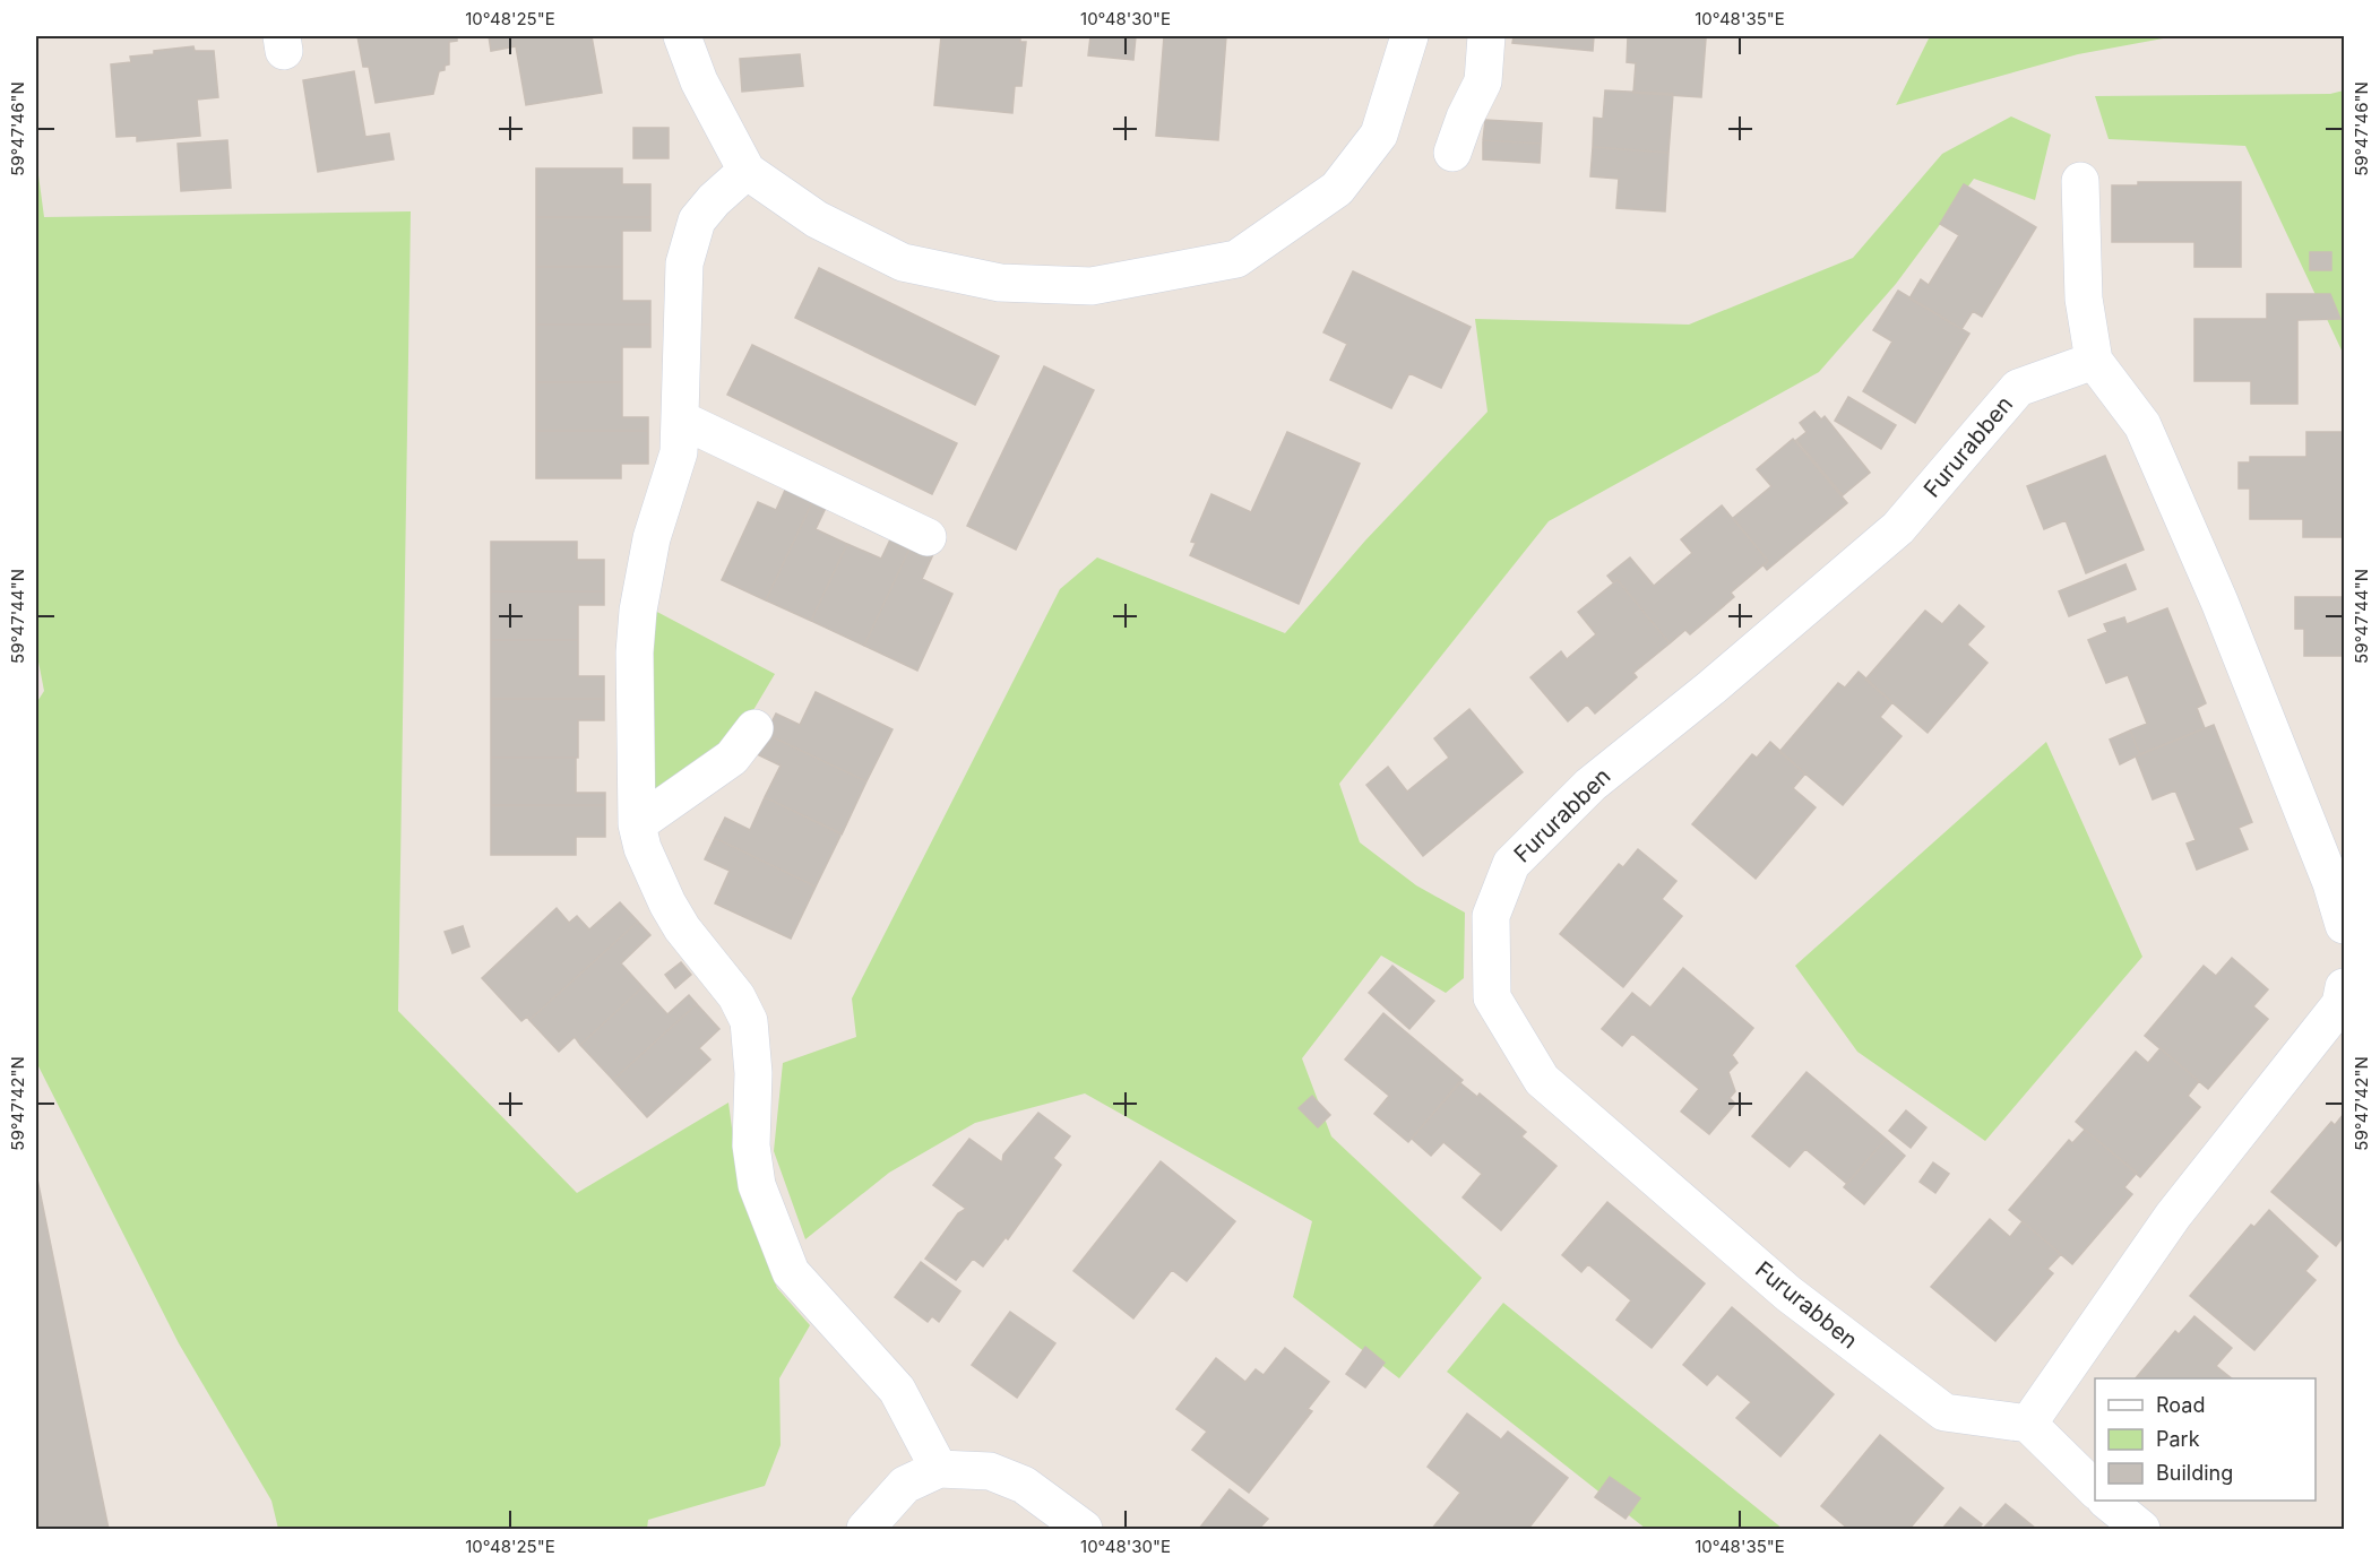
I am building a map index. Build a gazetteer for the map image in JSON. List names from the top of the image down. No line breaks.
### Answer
{"streets":{"street":["Fururabben"]},"legend":["Road","Park","Building"],"coordinates":["10°48'25\"E","10°48'30\"E","10°48'35\"E","59°47'46\"N","59°47'44\"N","59°47'42\"N"]}
